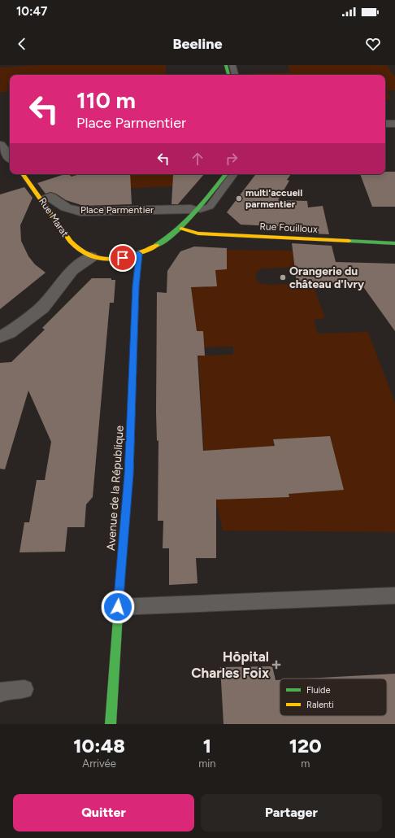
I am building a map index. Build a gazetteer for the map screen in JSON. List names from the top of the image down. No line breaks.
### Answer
{"streets":{"street":["Place Parmentier","Rue Marat","Rue Fouilloux","Avenue de la République"]},"places":{"other":["multi'accueil parmentier","Orangerie du château d'Ivry"],"health":["Hôpital Charles Foix"]},"legend":["Fluide","Ralenti"],"page":{"status":"10:47","header":"Beeline","turn":["110 m","Place Parmentier"],"eta":["10:48","Arrivée","1","min","120","m"],"buttons":["Quitter","Partager"]}}
